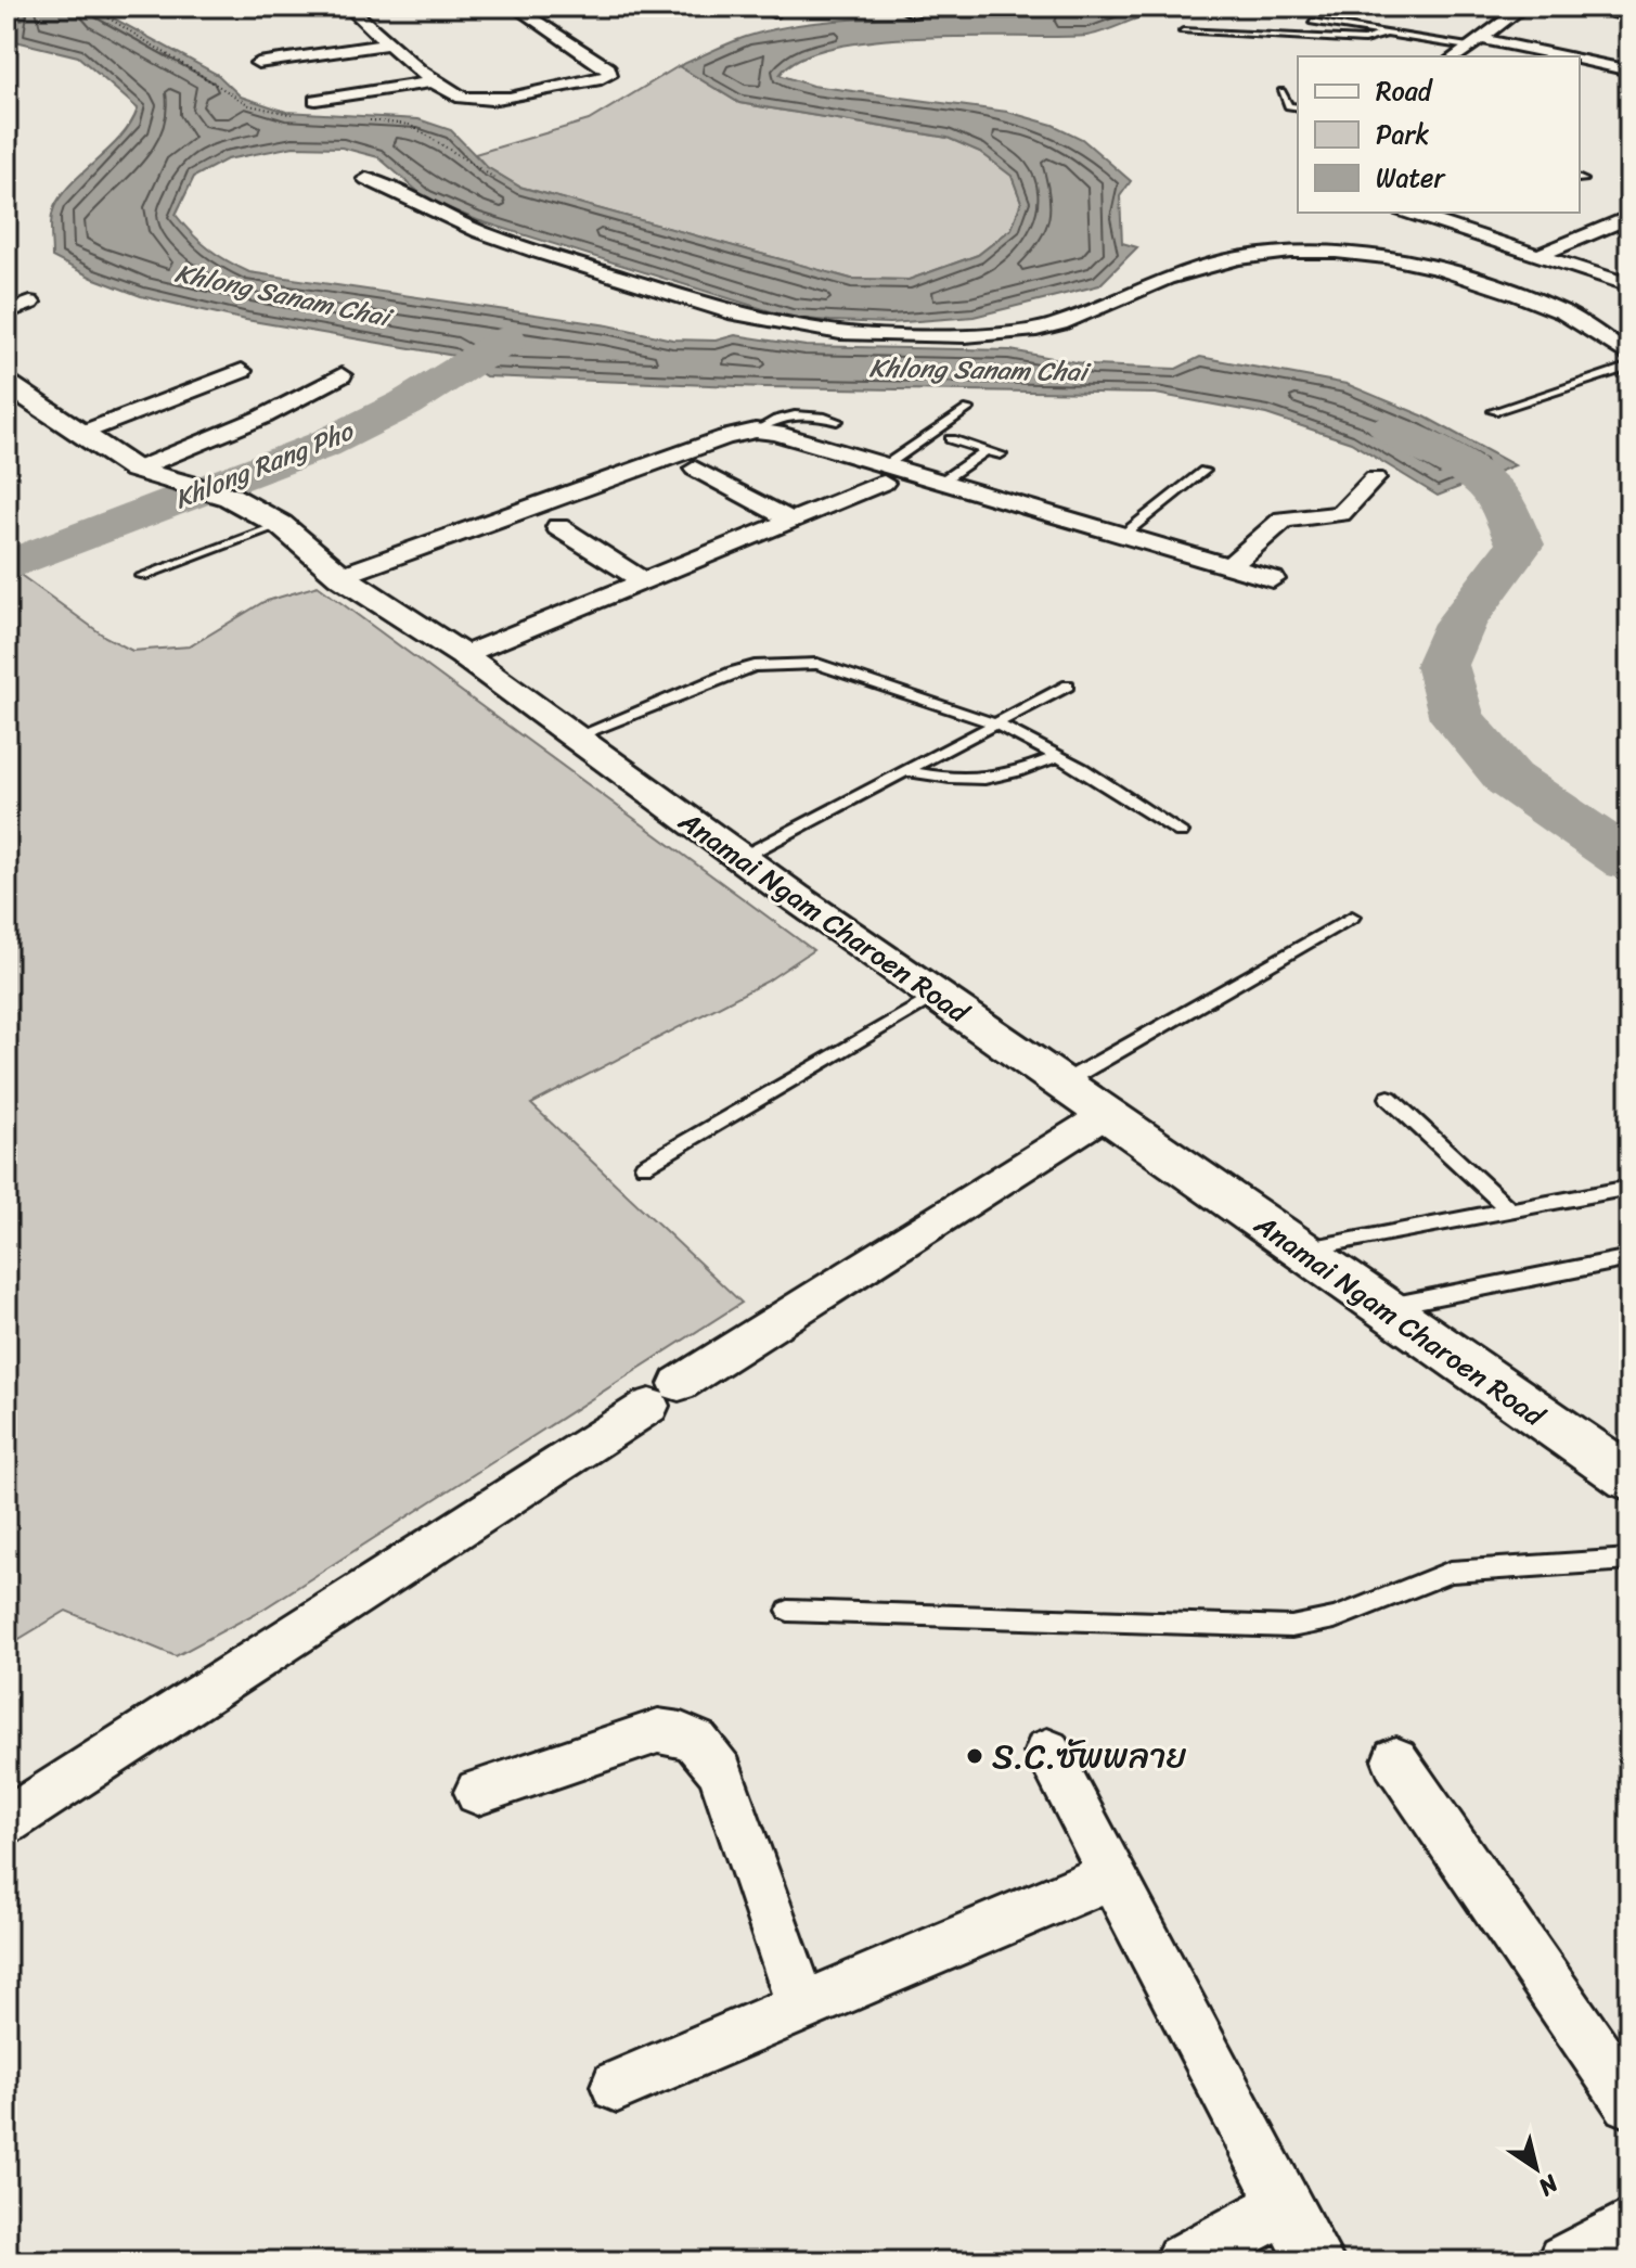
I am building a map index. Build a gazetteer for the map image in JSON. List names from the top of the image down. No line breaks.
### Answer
{"streets":{"street":["Anamai Ngam Charoen Road"]},"water":["Khlong Sanam Chai","Khlong Rang Pho"],"places":["S.C.ซัพพลาย"],"legend":["Road","Park","Water"],"north":"bottom right"}
